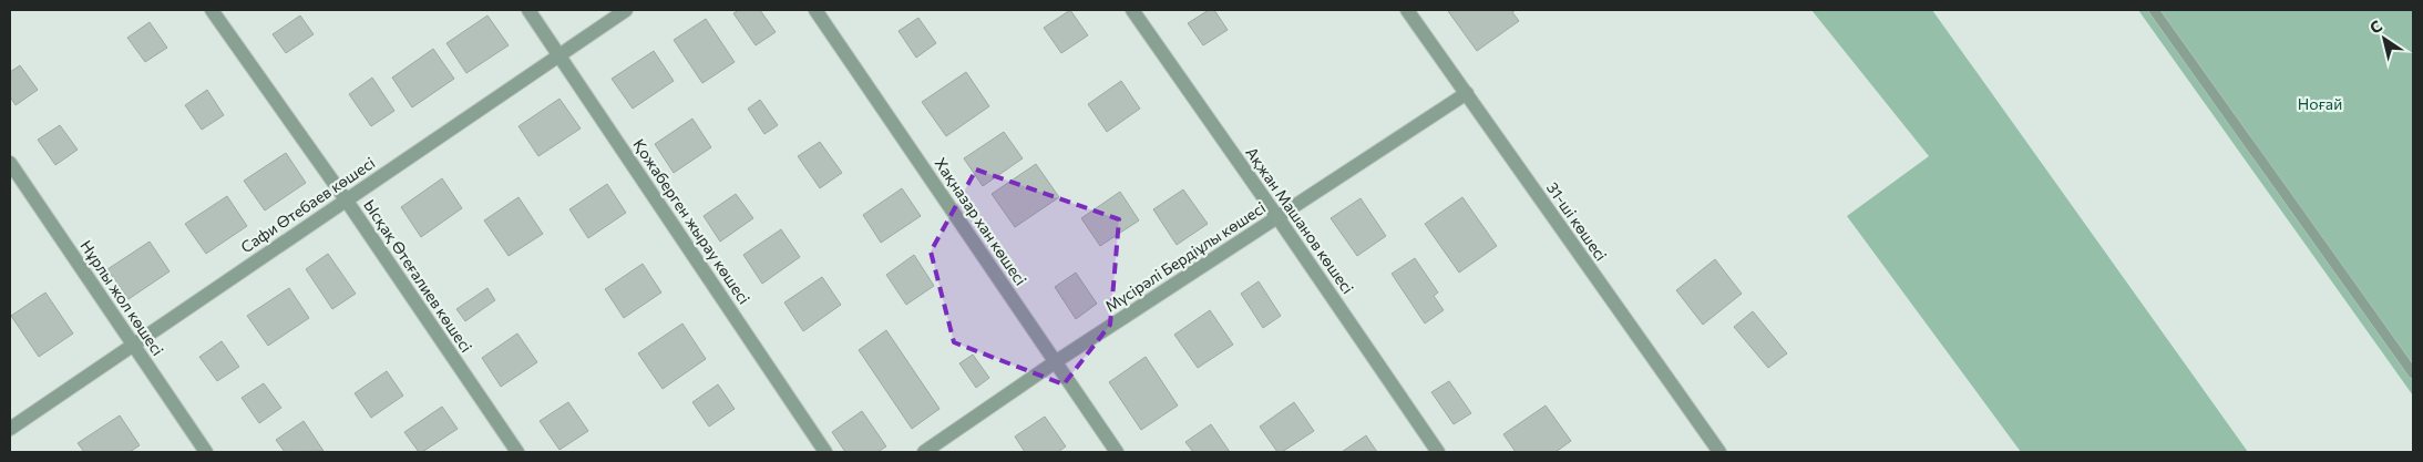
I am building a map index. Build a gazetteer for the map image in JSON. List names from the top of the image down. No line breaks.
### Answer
{"streets":{"street":["Сафи Өтебаев көшесі","Ақжан Машанов көшесі","Қожаберген жырау көшесі","Хақназар хан көшесі","31-ші көшесі","Мүсірәлі Бердіұлы көшесі","Ысқақ Өтеғалиев көшесі","Нұрлы жол көшесі"]},"crossings":[["Сафи Өтебаев көшесі","Қожаберген жырау көшесі"],["Сафи Өтебаев көшесі","Ысқақ Өтеғалиев көшесі"],["Сафи Өтебаев көшесі","Нұрлы жол көшесі"],["Ақжан Машанов көшесі","Мүсірәлі Бердіұлы көшесі"],["Хақназар хан көшесі","Мүсірәлі Бердіұлы көшесі"],["31-ші көшесі","Мүсірәлі Бердіұлы көшесі"]],"parks":["Ноғай"],"north":"top left"}
